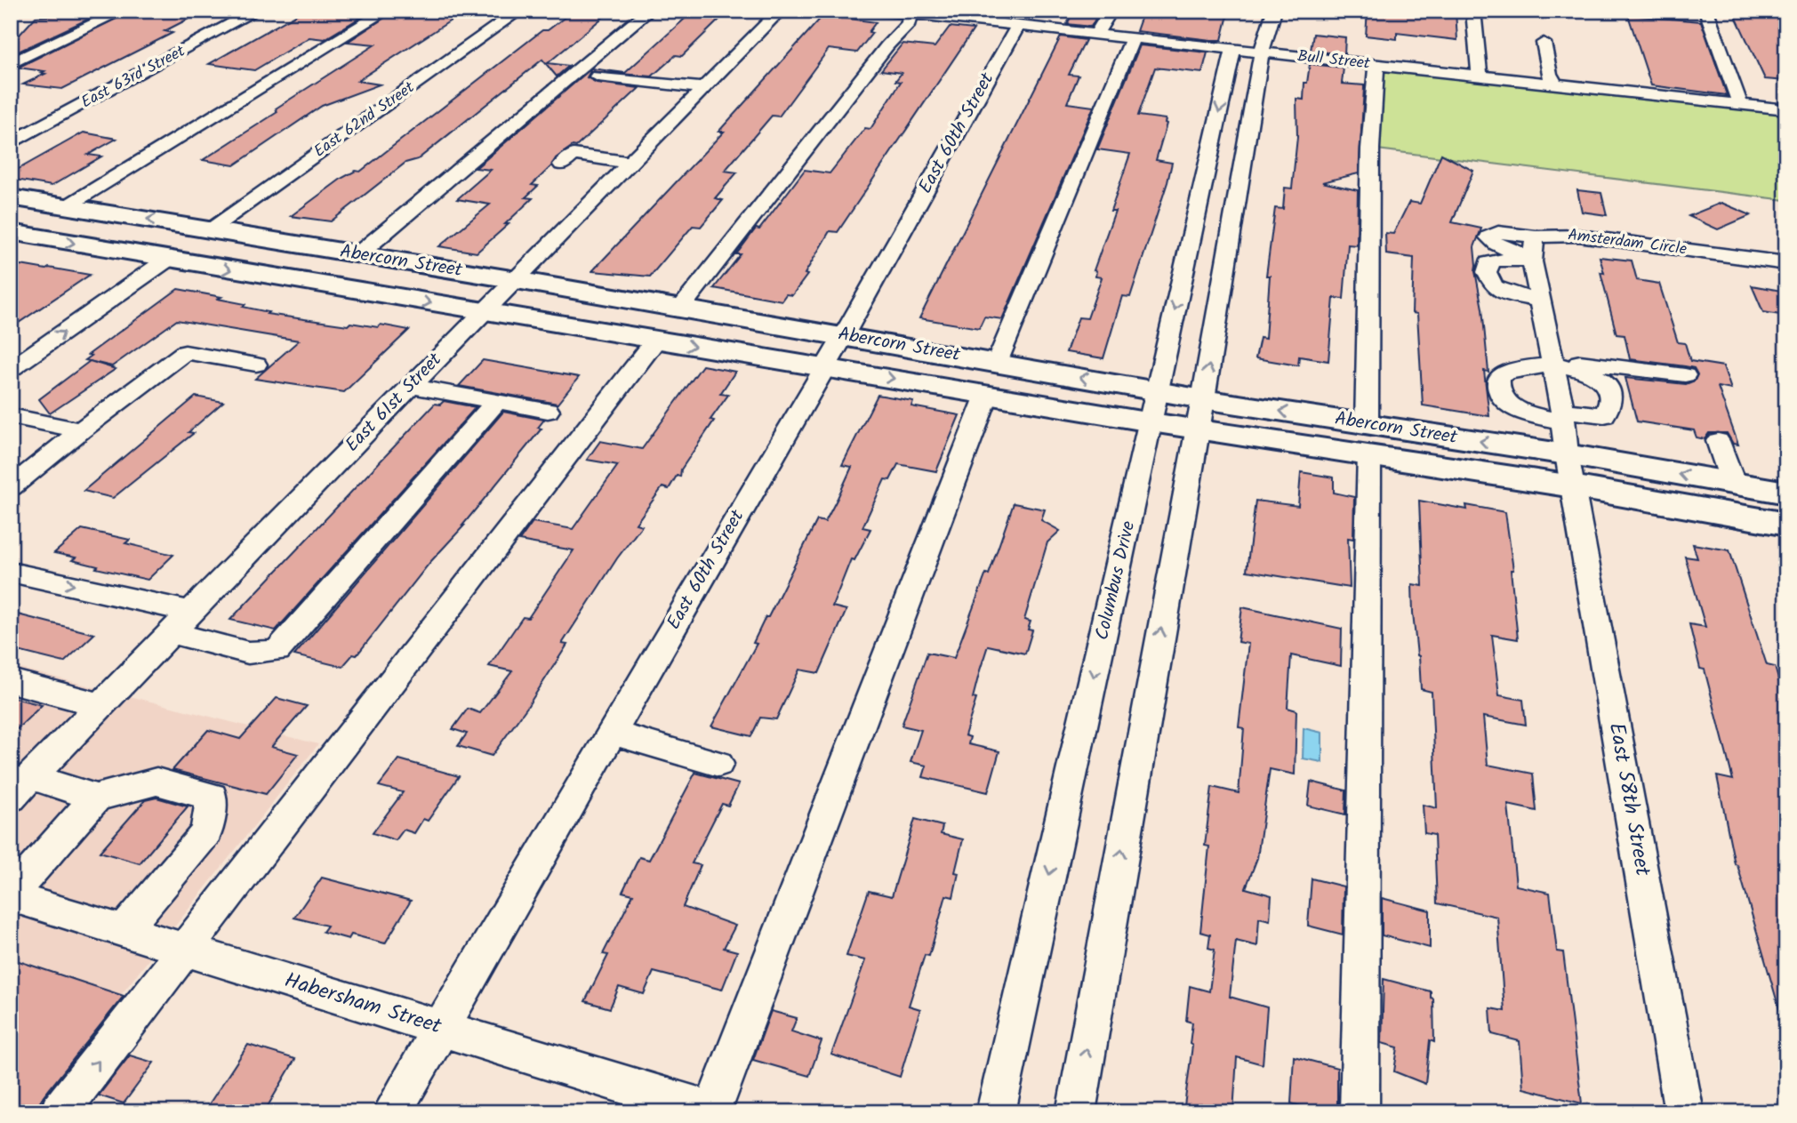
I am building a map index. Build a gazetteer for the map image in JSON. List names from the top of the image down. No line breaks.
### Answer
{"streets":{"main road":["Abercorn Street"],"street":["Bull Street","East 63rd Street","East 62nd Street","East 60th Street","Amsterdam Circle","East 61st Street","Columbus Drive","East 58th Street","Habersham Street"]},"crossings":[["Bull Street","East 60th Street"],["Bull Street","Columbus Drive"],["East 62nd Street","Abercorn Street"],["East 60th Street","Abercorn Street"],["East 60th Street","Habersham Street"],["Abercorn Street","East 61st Street"],["Abercorn Street","Columbus Drive"],["Abercorn Street","East 58th Street"]]}
